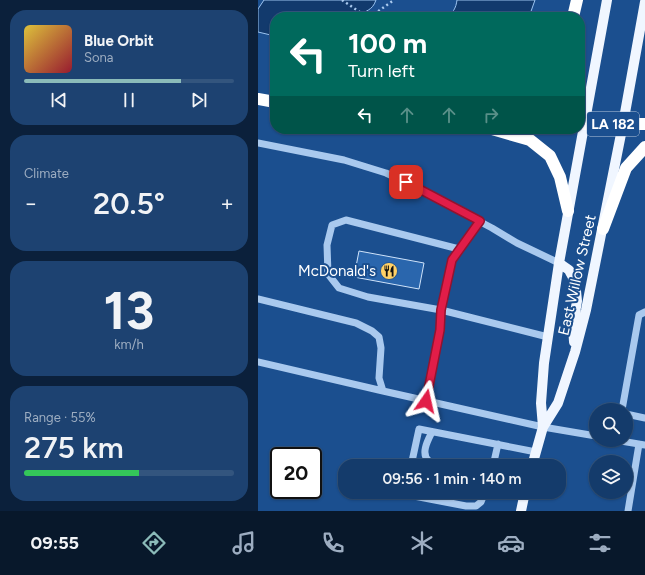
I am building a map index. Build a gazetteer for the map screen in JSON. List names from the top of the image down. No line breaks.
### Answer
{"streets":{"highway":["LA 182"],"main road":["East Willow Street"]},"crossings":[["LA 182","East Willow Street"]],"places":{"restaurant":["McDonald's"]},"page":{"turn":["100 m","Turn left"],"song":["Blue Orbit","Sona"],"tile":["Climate",["13","km/h"],["Range · 55%","275 km"]],"heat":["−","20.5°","+"],"limit":"20","trip":"09:56 · 1 min · 140 m","tabs":"09:55"}}
